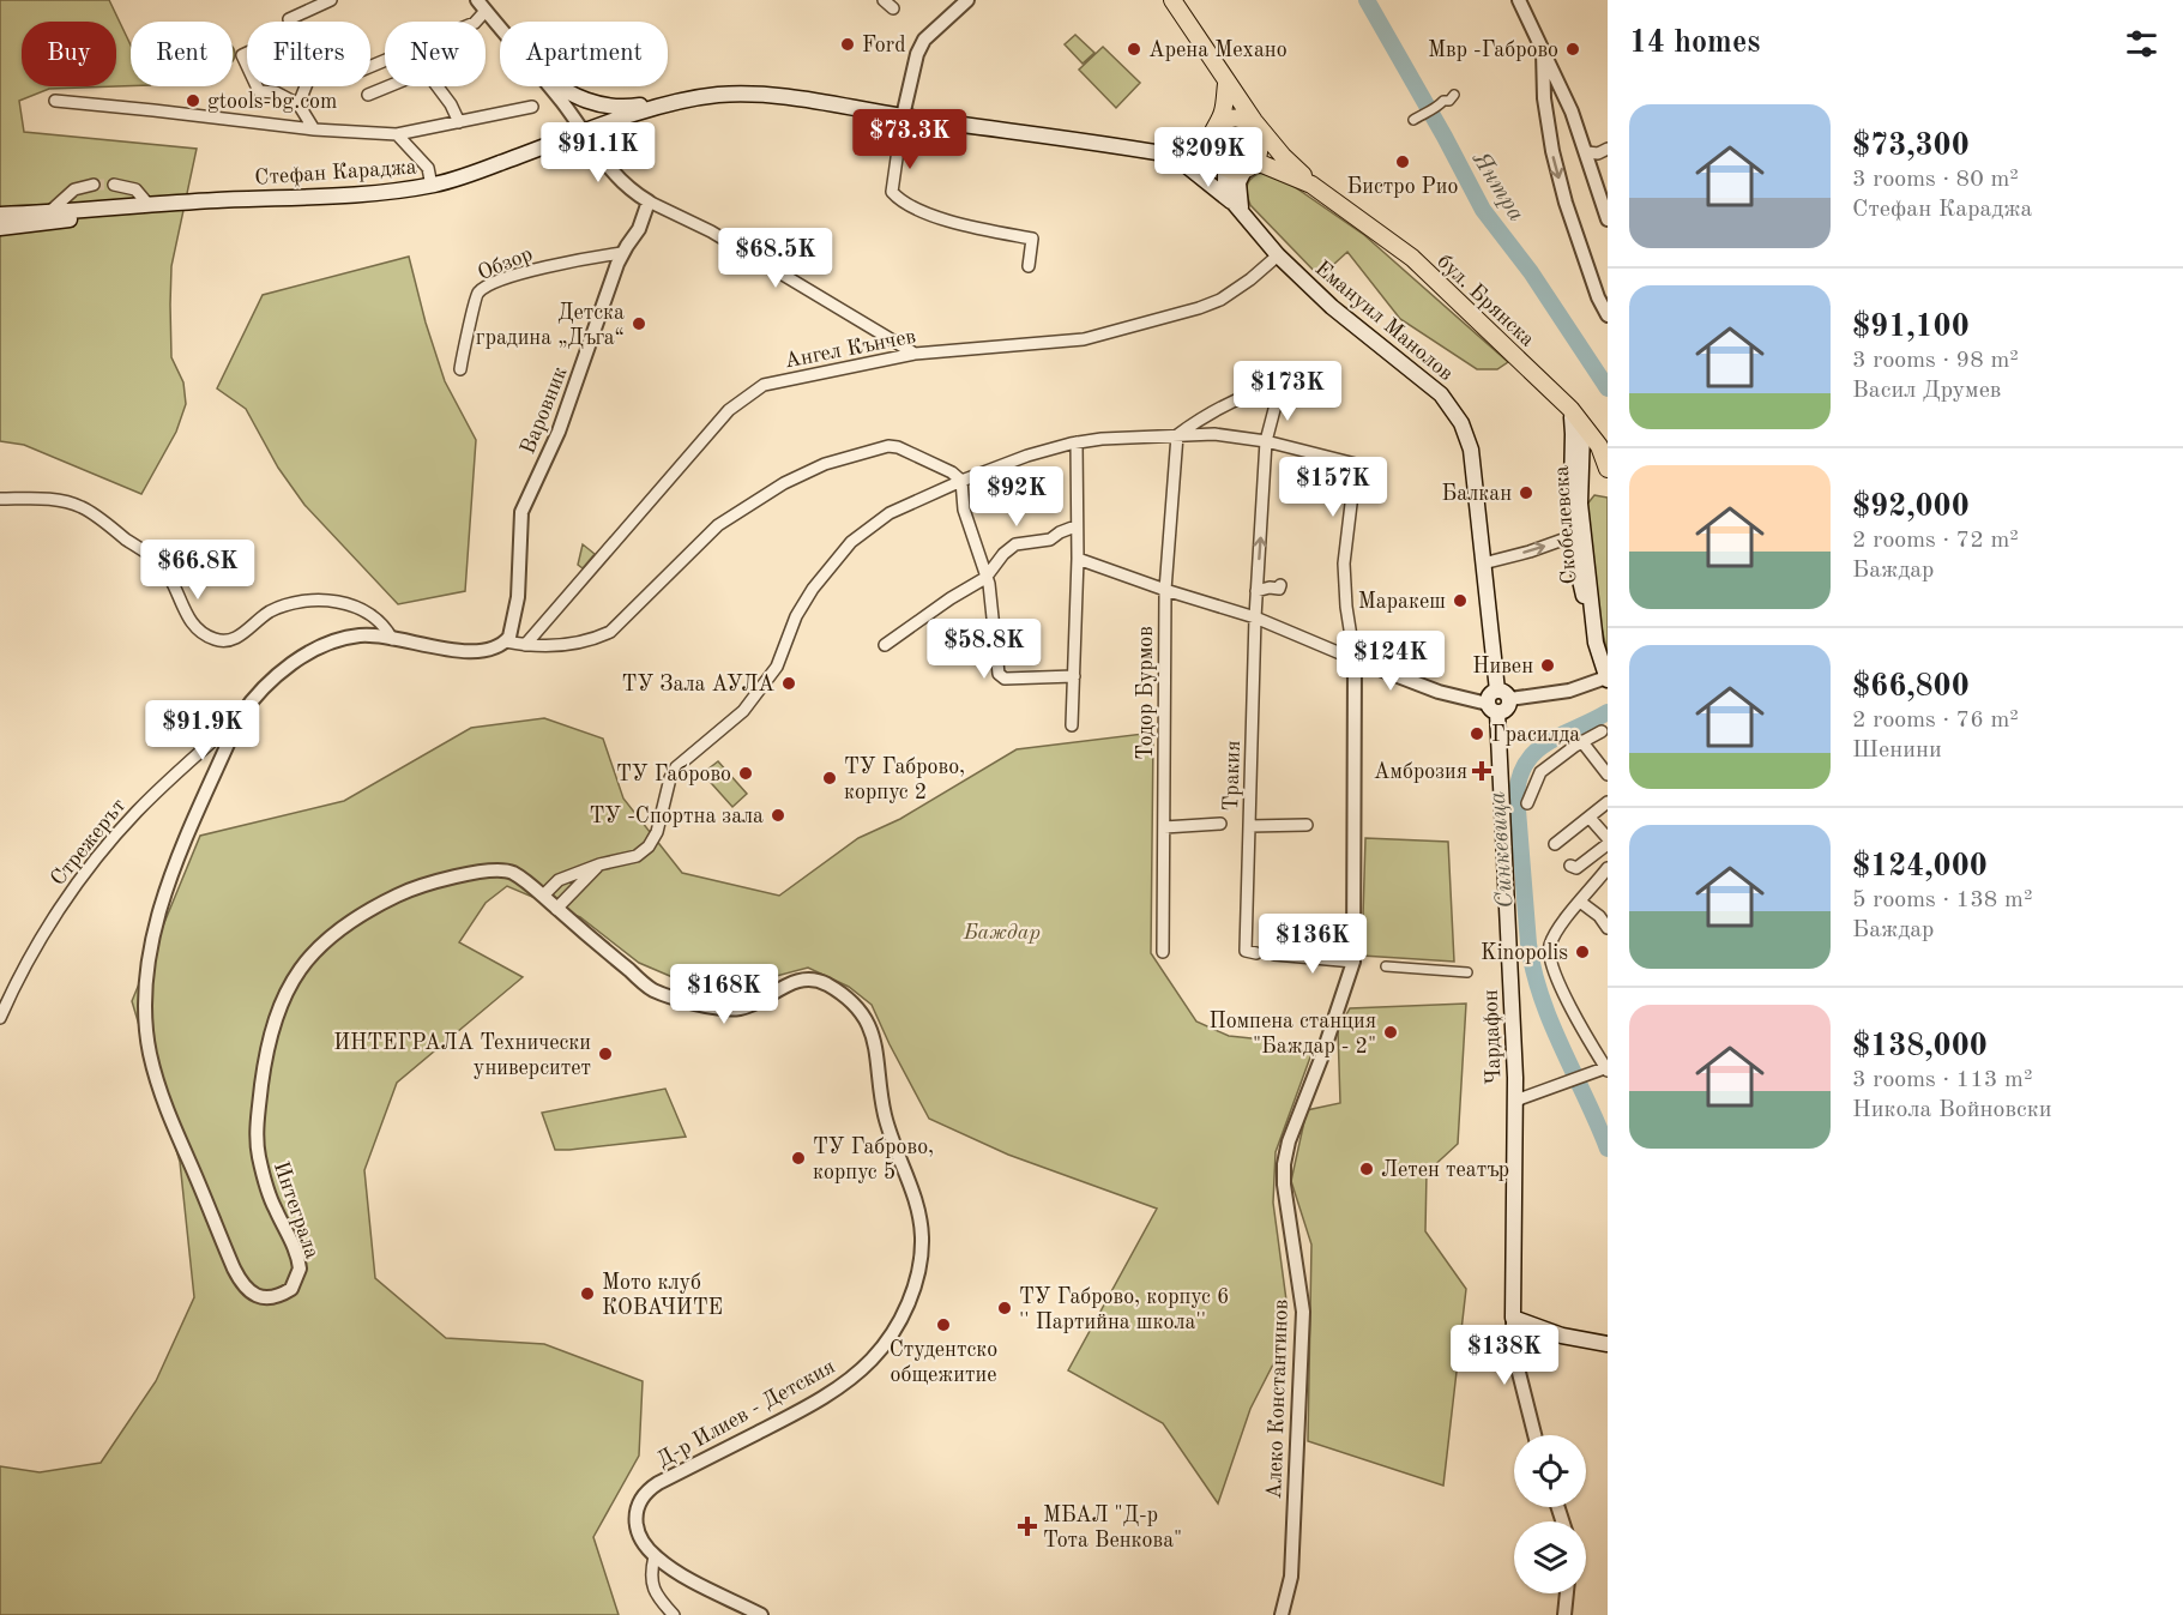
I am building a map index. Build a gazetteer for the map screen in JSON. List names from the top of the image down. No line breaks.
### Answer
{"streets":{"main road":["Стефан Караджа","бул. Брянска","Емануил Манолов","Скобелевска","Чардафон"],"street":["Обзор","Ангел Кънчев","Варовник","Тодор Бурмов","Тракия","Стрежерът","Интеграла","Алеко Константинов","Д-р Илиев - Детския"]},"crossings":[["Стефан Караджа","Емануил Манолов"],["Обзор","Варовник"],["бул. Брянска","Скобелевска"],["Емануил Манолов","Ангел Кънчев"],["Тракия","Алеко Константинов"],["Стрежерът","Интеграла"],["Интеграла","Д-р Илиев - Детския"]],"water":["Янтра","Синкевица"],"parks":["Баждар"],"places":{"other":["Ford","Арена Механо","Мвр -Габрово","gtools-bg.com","Бистро Рио","Детска градина „Дъга“","Балкан","Маракеш","Нивен","ТУ Зала АУЛА","Грасилда","ТУ Габрово","ТУ Габрово, корпус 2","ТУ -Спортна зала","Kinopolis","Помпена станция \"Баждар - 2\"","ИНТЕГРАЛА Технически университет","ТУ Габрово, корпус 5","Летен театър","Мото клуб КОВАЧИТЕ","ТУ Габрово, корпус 6 '' Партийна школа''","Студентско общежитие"],"health":["Амброзия","МБАЛ \"Д-р Тота Венкова\""]},"page":{"heading":"14 homes","chip":["Buy","Rent","Filters","New","Apartment"],"list":[{"name":"$73,300","note":"3 rooms · 80 m² · Стефан Караджа"},{"name":"$91,100","note":"3 rooms · 98 m² · Васил Друмев"},{"name":"$92,000","note":"2 rooms · 72 m² · Баждар"},{"name":"$66,800","note":"2 rooms · 76 m² · Шенини"},{"name":"$124,000","note":"5 rooms · 138 m² · Баждар"},{"name":"$138,000","note":"3 rooms · 113 m² · Никола Войновски"}],"price":["$73.3K","$91.1K","$209K","$68.5K","$173K","$157K","$92K","$66.8K","$58.8K","$124K","$91.9K","$136K","$168K","$138K"]}}
